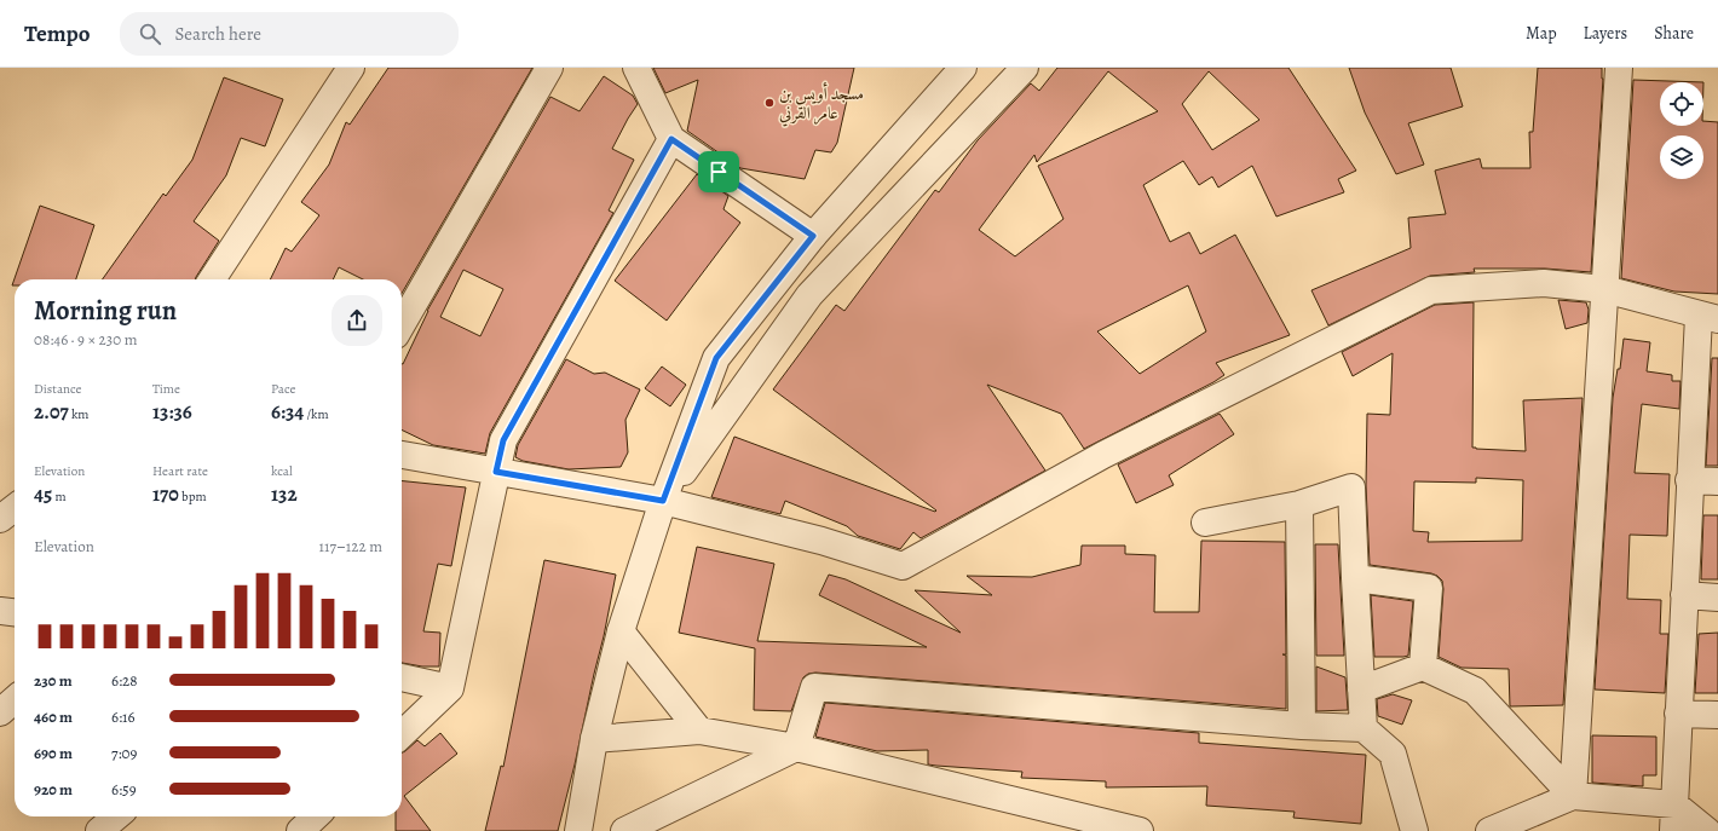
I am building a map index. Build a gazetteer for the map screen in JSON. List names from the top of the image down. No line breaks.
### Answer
{"places":["مسجد أويس بن عامر القرني"],"page":{"header":"Tempo","search":"Search here","nav":["Map","Layers","Share"],"heading":["Morning run","08:46 · 9 × 230 m"],"stats":[["Distance","2.07 km"],["Time","13:36"],["Pace","6:34 /km"],["Elevation","45 m"],["Heart rate","170 bpm"],["kcal","132"]],"chart":["Elevation","117–122 m"],"list":[{"name":"230 m","note":"6:28"},{"name":"460 m","note":"6:16"},{"name":"690 m","note":"7:09"},{"name":"920 m","note":"6:59"}]}}
